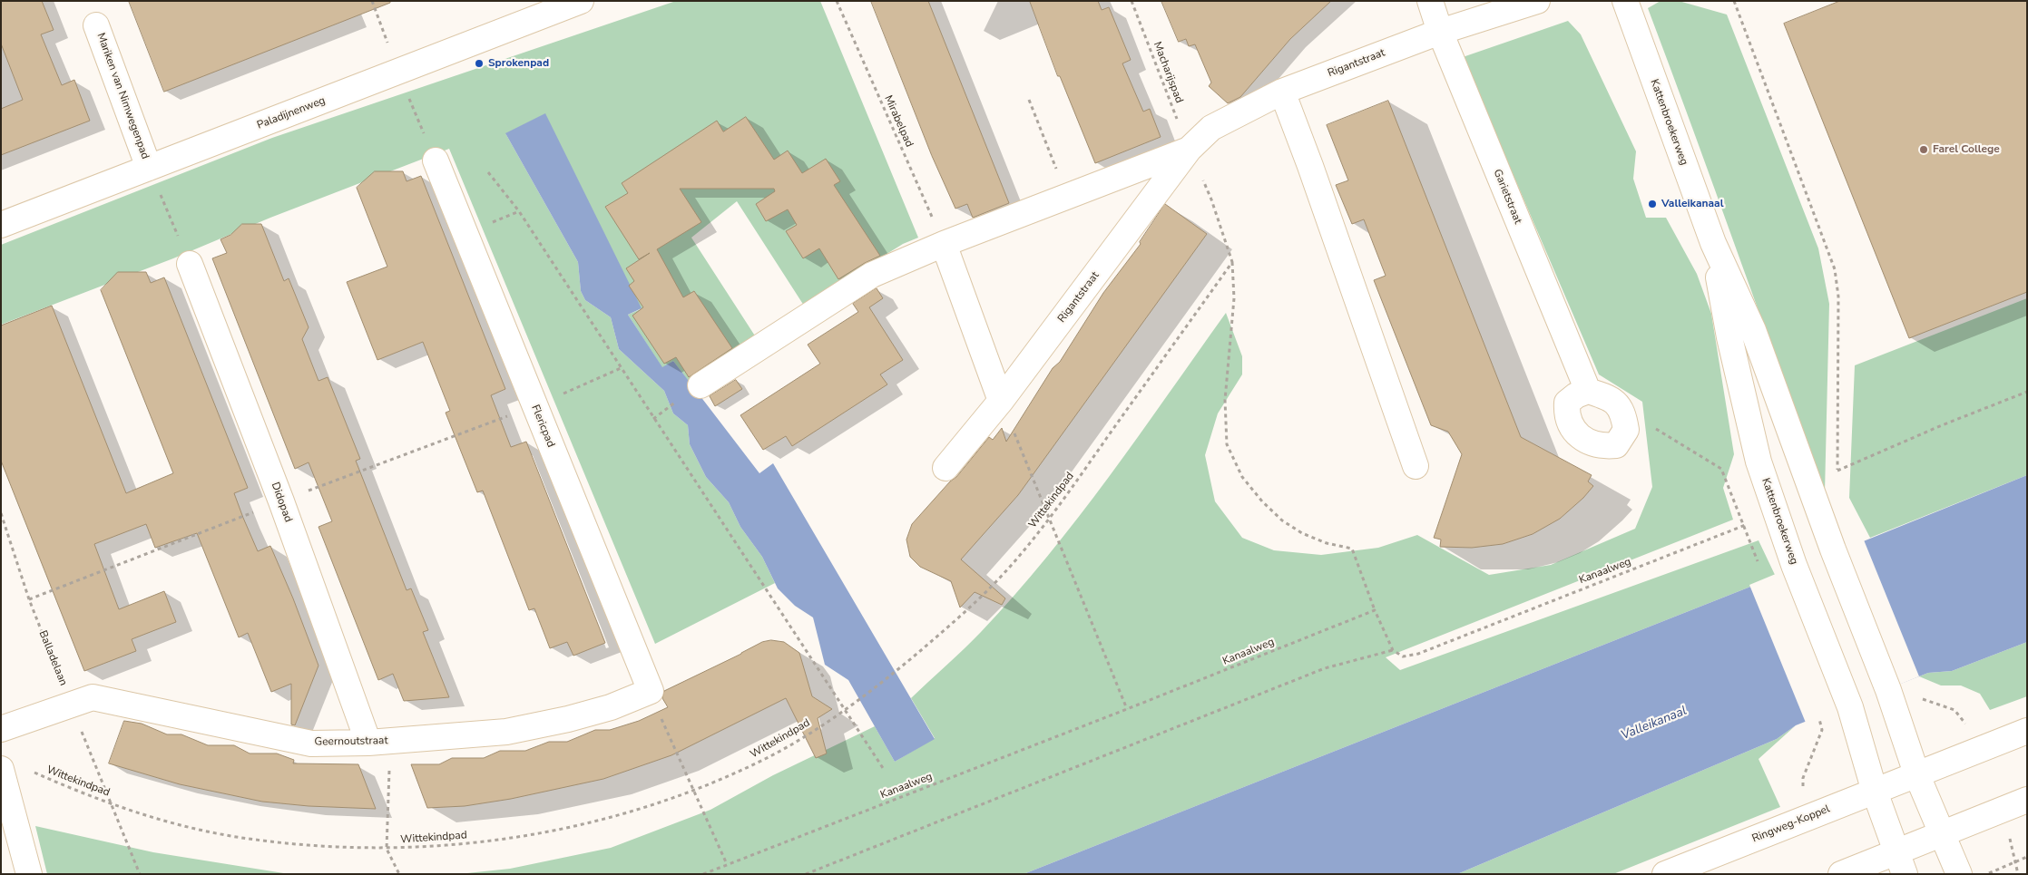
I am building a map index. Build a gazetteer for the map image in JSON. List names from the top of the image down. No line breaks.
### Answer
{"streets":{"street":["Rigantstraat","Mariken van Nimwegenpad","Paladijnenweg","Kattenbroekerweg","Garietstraat","Flericpad","Didopad","Geernoutstraat","Ringweg-Koppel"],"path":["Macharijspad","Mirabelpad","Wittekindpad","Kanaalweg","Balladelaan"]},"crossings":[["Rigantstraat","Macharijspad"],["Rigantstraat","Mirabelpad"],["Rigantstraat","Garietstraat"],["Mariken van Nimwegenpad","Paladijnenweg"],["Kattenbroekerweg","Kanaalweg"],["Kattenbroekerweg","Ringweg-Koppel"],["Flericpad","Geernoutstraat"],["Wittekindpad","Balladelaan"],["Didopad","Geernoutstraat"],["Balladelaan","Geernoutstraat"]],"water":["Valleikanaal"],"places":["Sprokenpad","Farel College","Valleikanaal"]}
